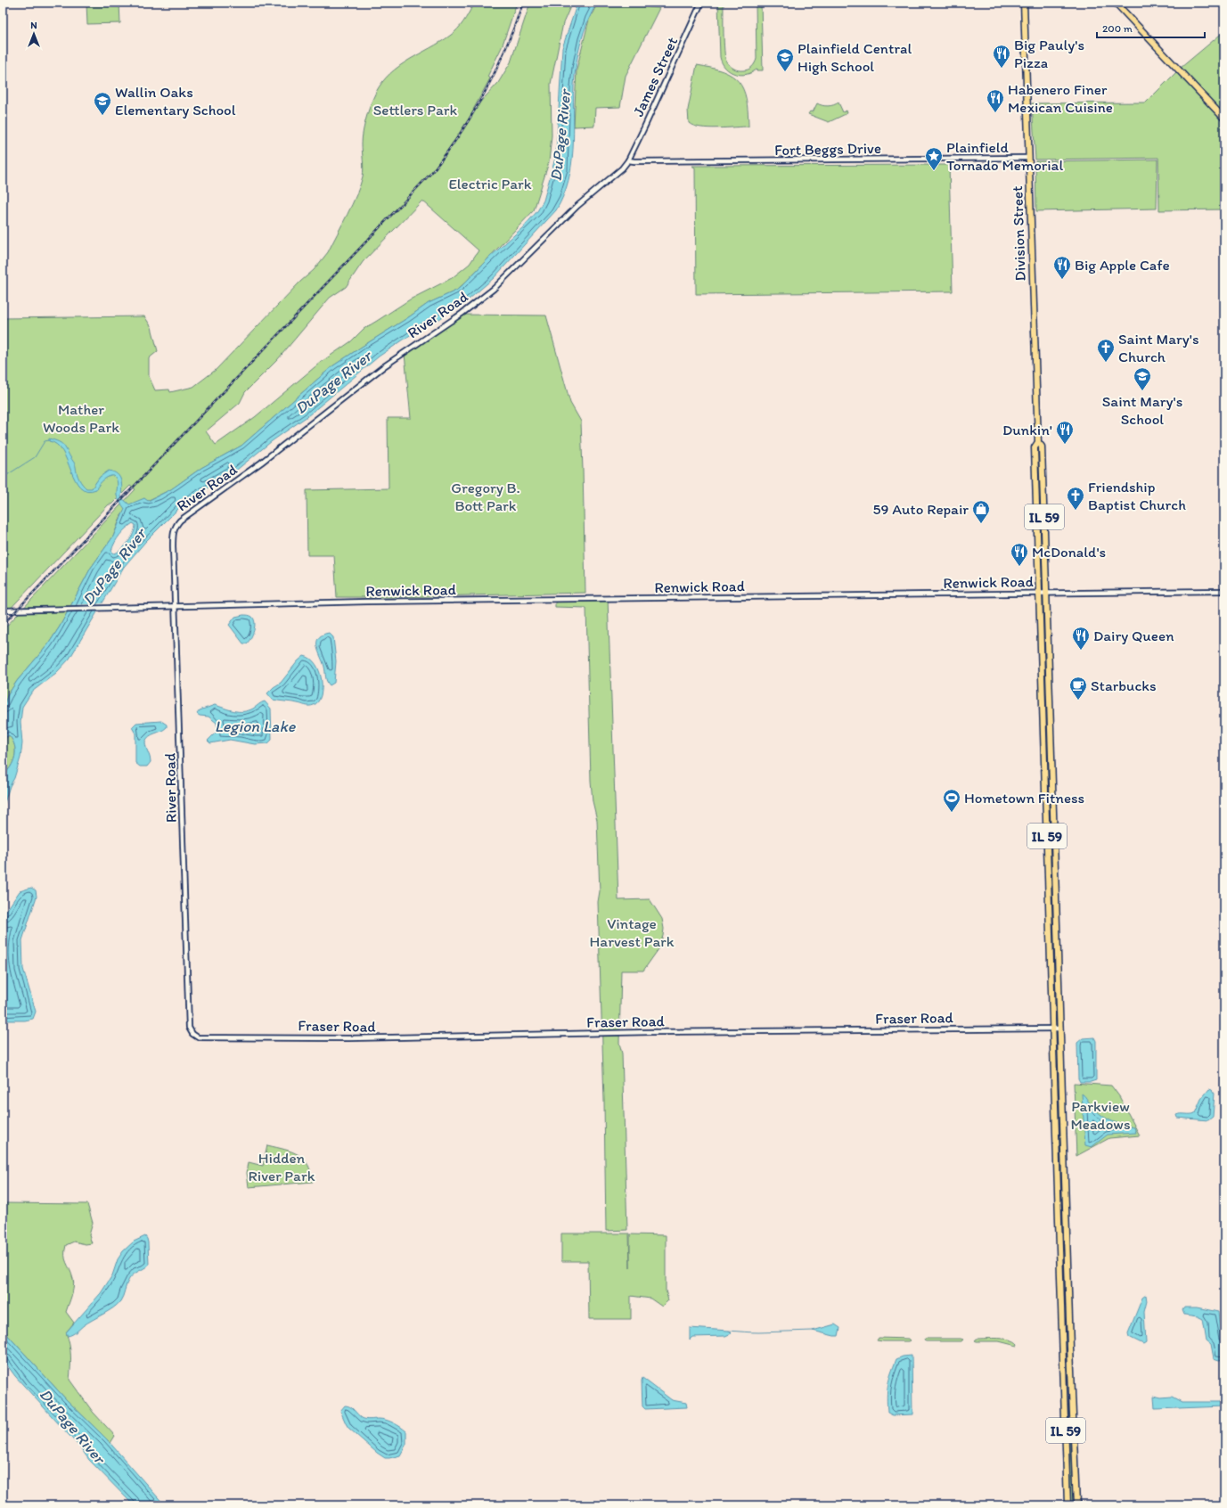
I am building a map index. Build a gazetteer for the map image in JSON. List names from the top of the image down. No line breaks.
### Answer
{"streets":{"main road":["Division Street","IL 59"],"street":["James Street","Fort Beggs Drive","River Road","Renwick Road","Fraser Road"]},"crossings":[["James Street","Fort Beggs Drive"],["James Street","River Road"],["Fort Beggs Drive","Division Street"],["Fort Beggs Drive","River Road"],["Division Street","IL 59"],["Division Street","Renwick Road"],["River Road","Renwick Road"],["River Road","Fraser Road"],["IL 59","Renwick Road"],["IL 59","Fraser Road"]],"water":["DuPage River","Legion Lake"],"parks":["Settlers Park","Electric Park","Mather Woods Park","Gregory B. Bott Park","Vintage Harvest Park","Parkview Meadows","Hidden River Park"],"places":{"restaurant":["Big Pauly's Pizza","Habenero Finer Mexican Cuisine","Big Apple Cafe","Dunkin'","McDonald's","Dairy Queen"],"school or university":["Plainfield Central High School","Wallin Oaks Elementary School","Saint Mary's School"],"place":["Plainfield Tornado Memorial"],"church":["Saint Mary's Church","Friendship Baptist Church"],"shop":["59 Auto Repair"],"cafe":["Starbucks"],"sports":["Hometown Fitness"]},"scale_bar":"200 m","north":"top"}
